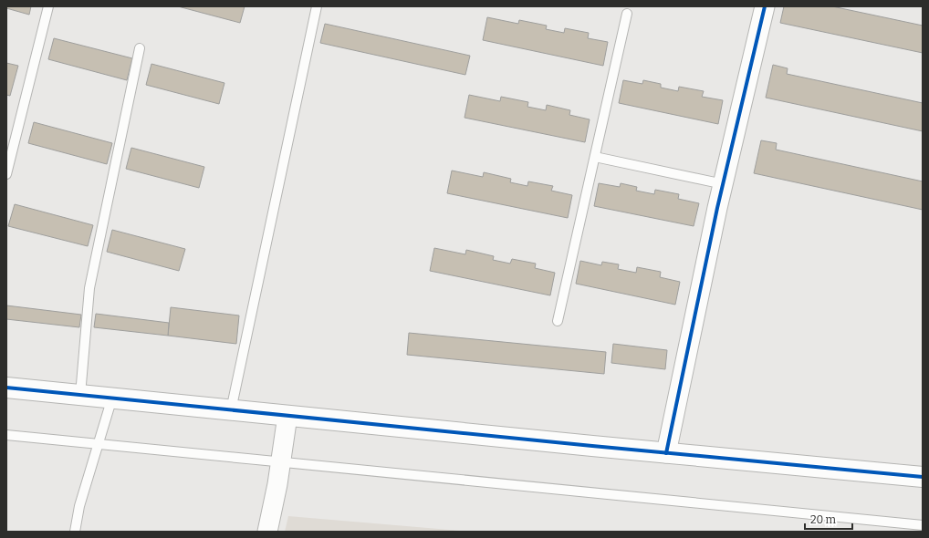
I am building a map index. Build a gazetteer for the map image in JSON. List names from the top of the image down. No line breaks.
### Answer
{"scale_bar":"20 m"}
